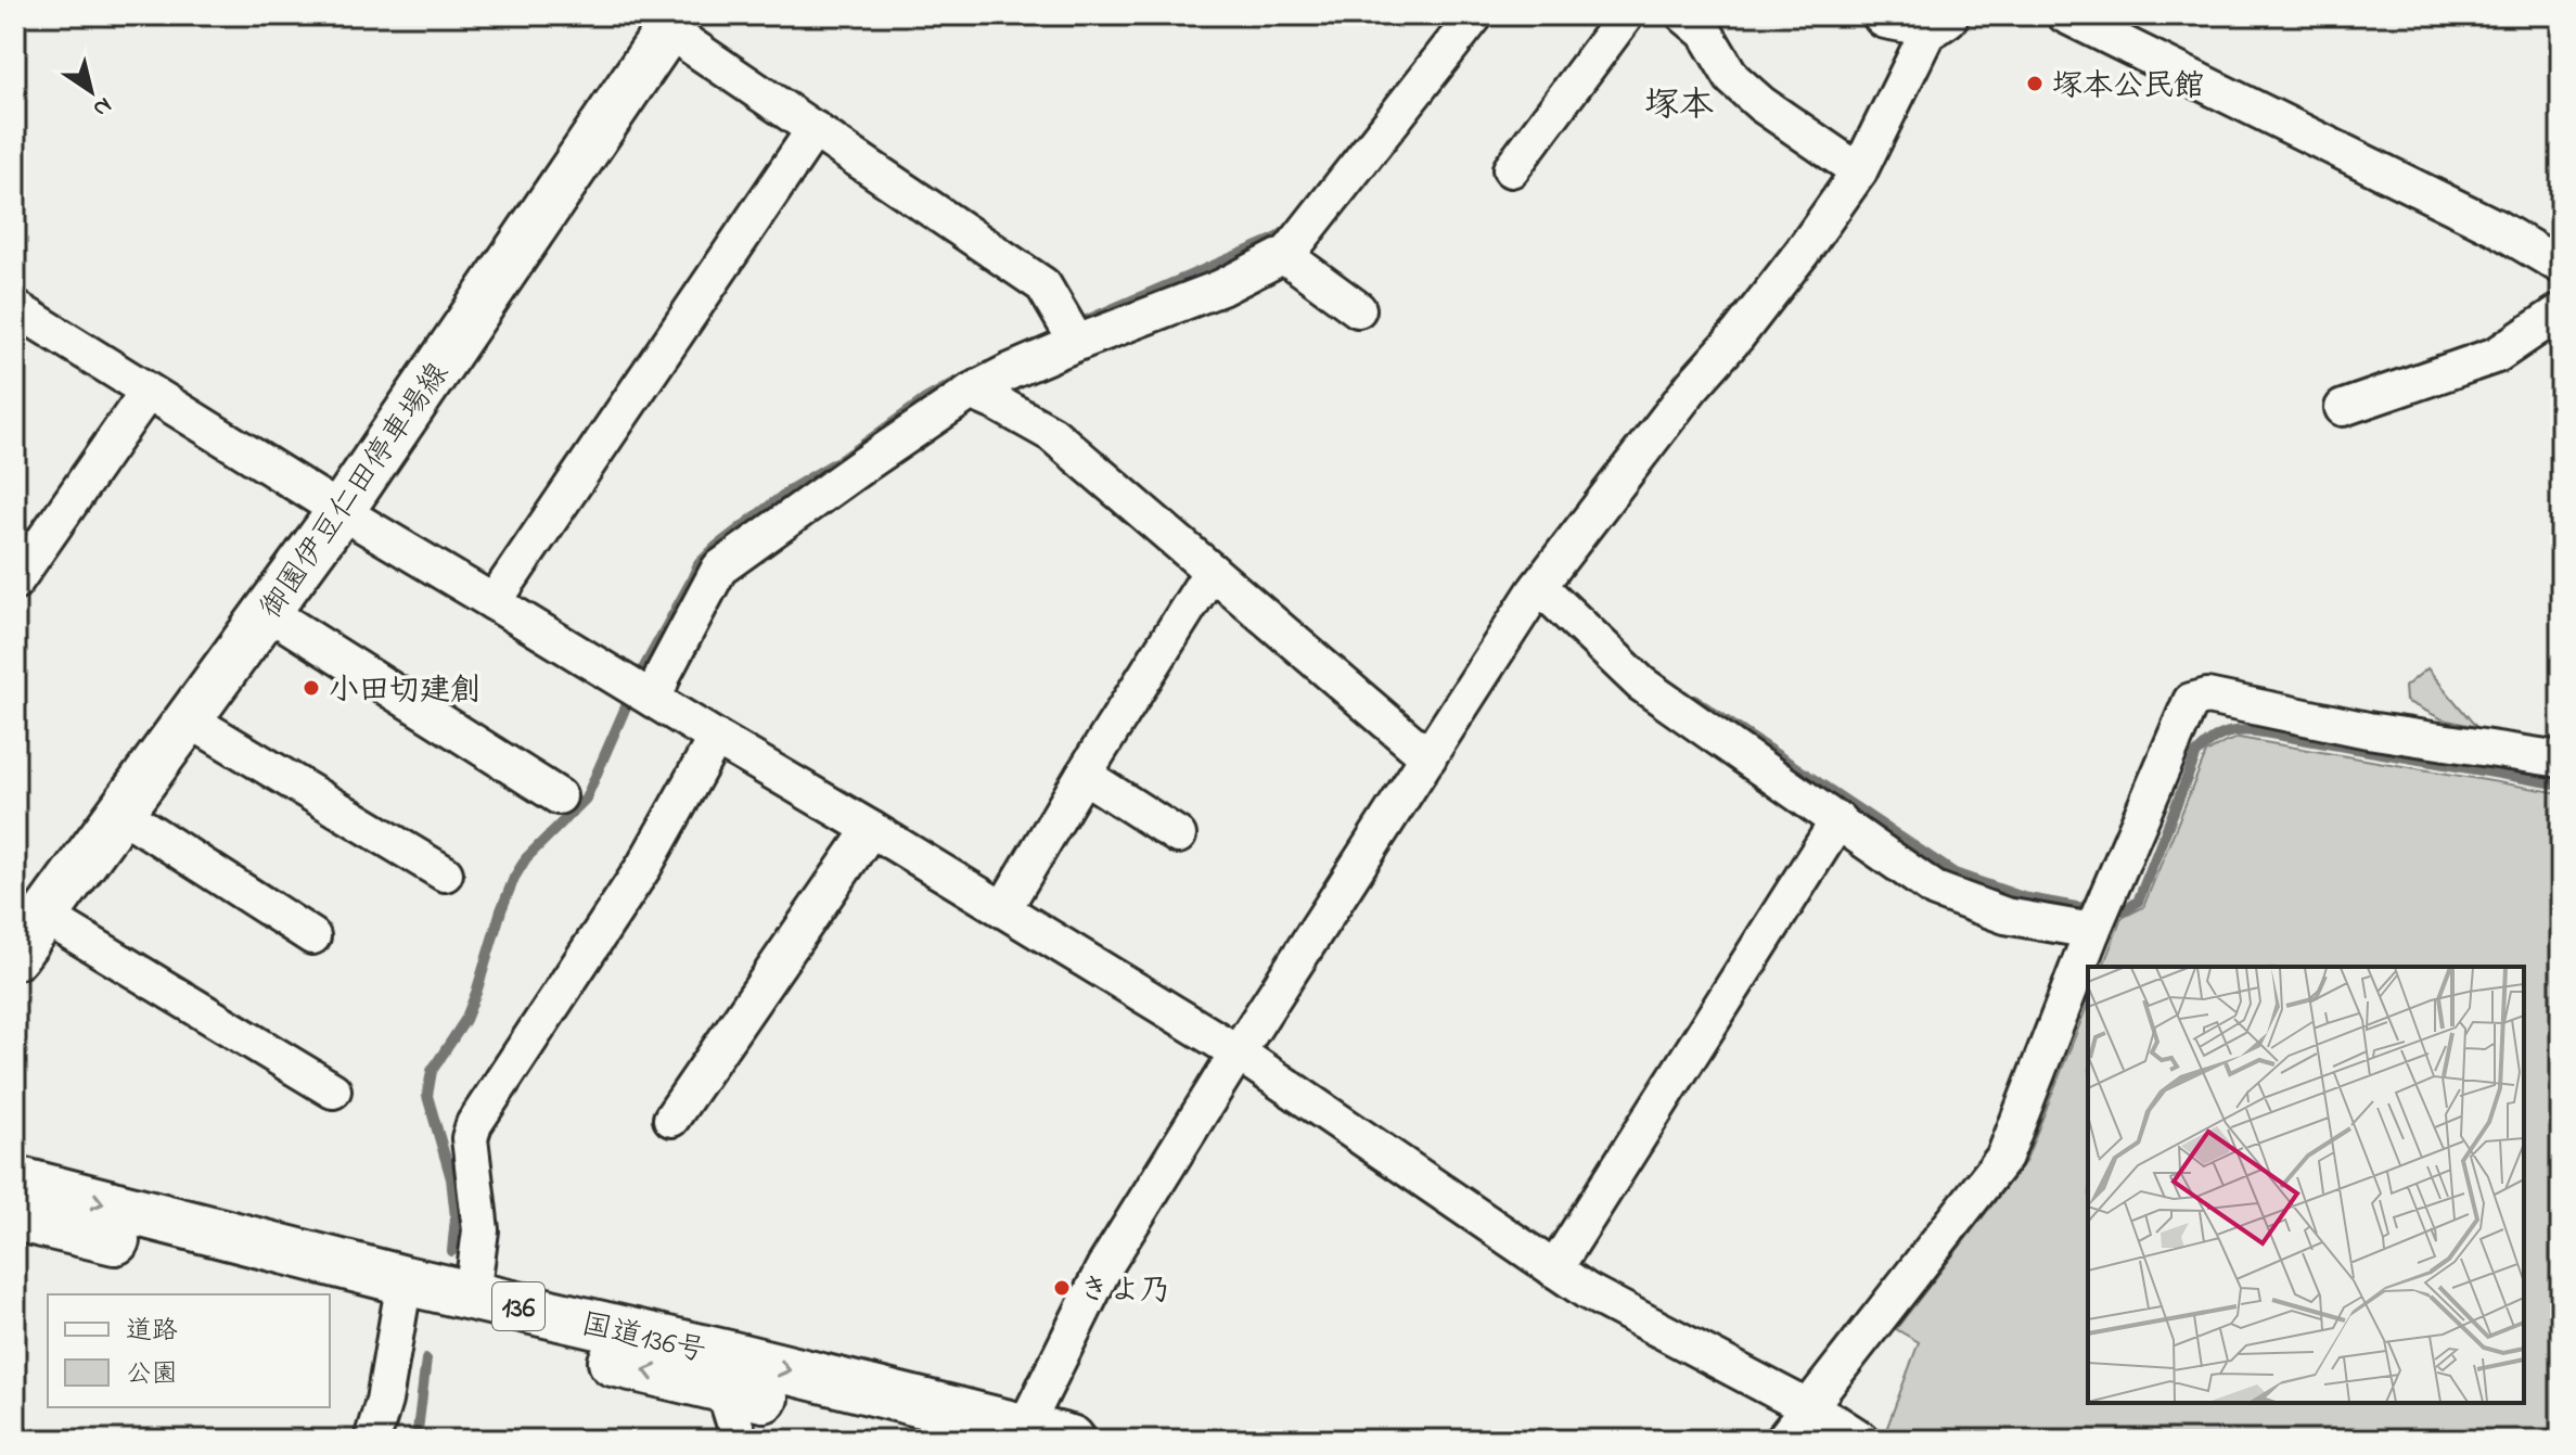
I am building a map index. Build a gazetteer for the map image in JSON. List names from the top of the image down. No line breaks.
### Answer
{"streets":{"highway":["136","国道136号"],"main road":["御園伊豆仁田停車場線"]},"districts":["塚本"],"places":["塚本公民館","小田切建創","きよ乃"],"legend":["道路","公園"],"north":"bottom right"}
